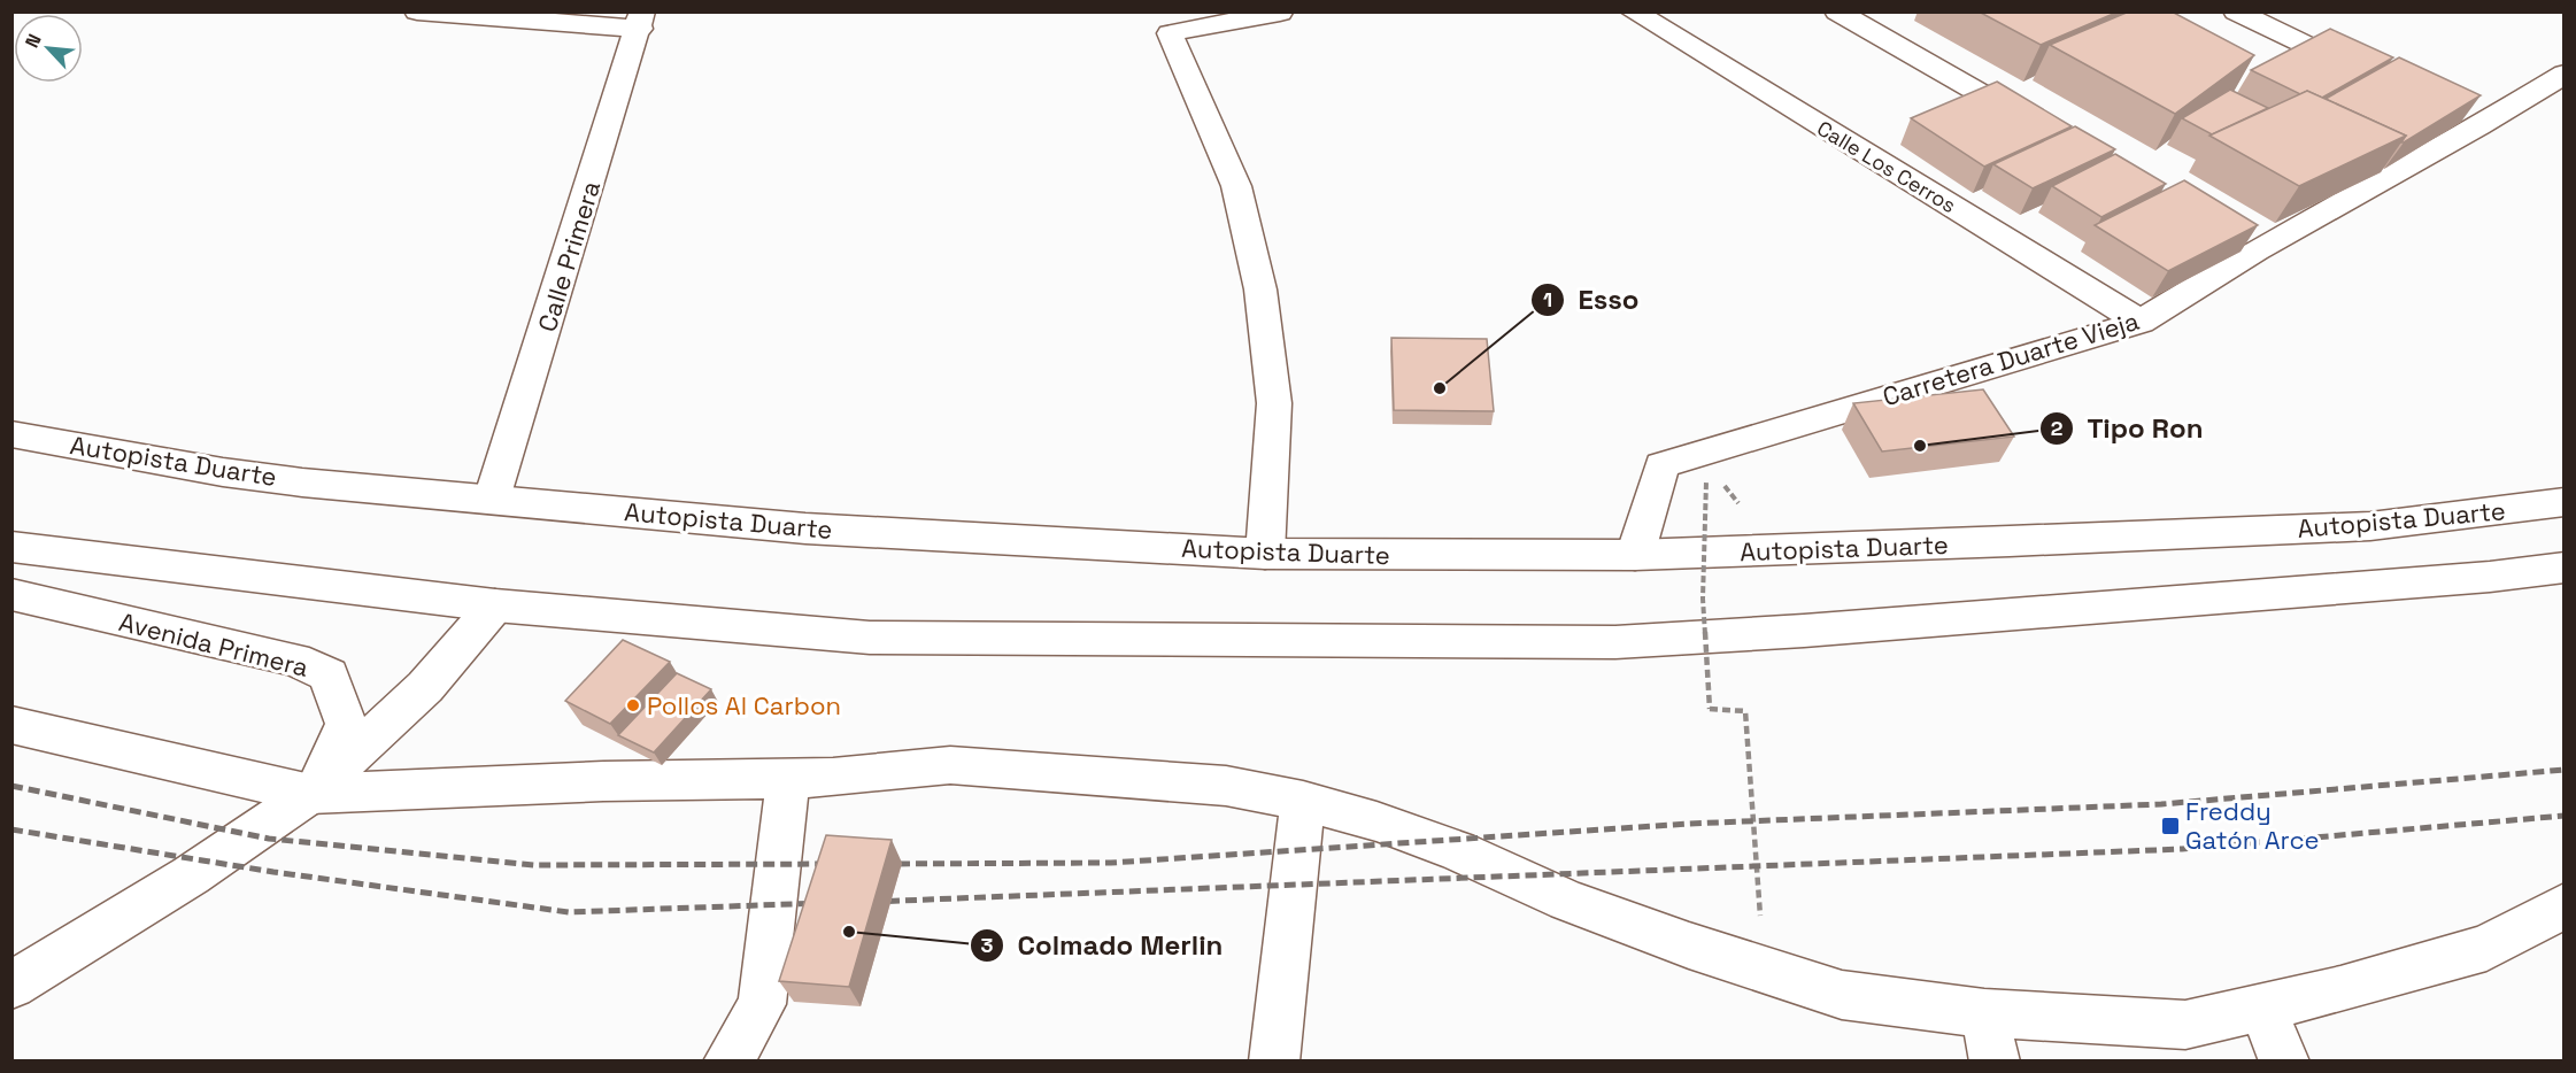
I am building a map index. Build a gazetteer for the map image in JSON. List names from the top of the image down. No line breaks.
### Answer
{"streets":{"main road":["Calle Los Cerros","Calle Primera","Carretera Duarte Vieja","Autopista Duarte","Avenida Primera"]},"crossings":[["Calle Los Cerros","Carretera Duarte Vieja"],["Calle Primera","Autopista Duarte"],["Carretera Duarte Vieja","Autopista Duarte"]],"places":{"other":["Esso","Tipo Ron","Pollos Al Carbon","Colmado Merlin"],"transit":["Freddy Gatón Arce"]},"north":"top left"}
